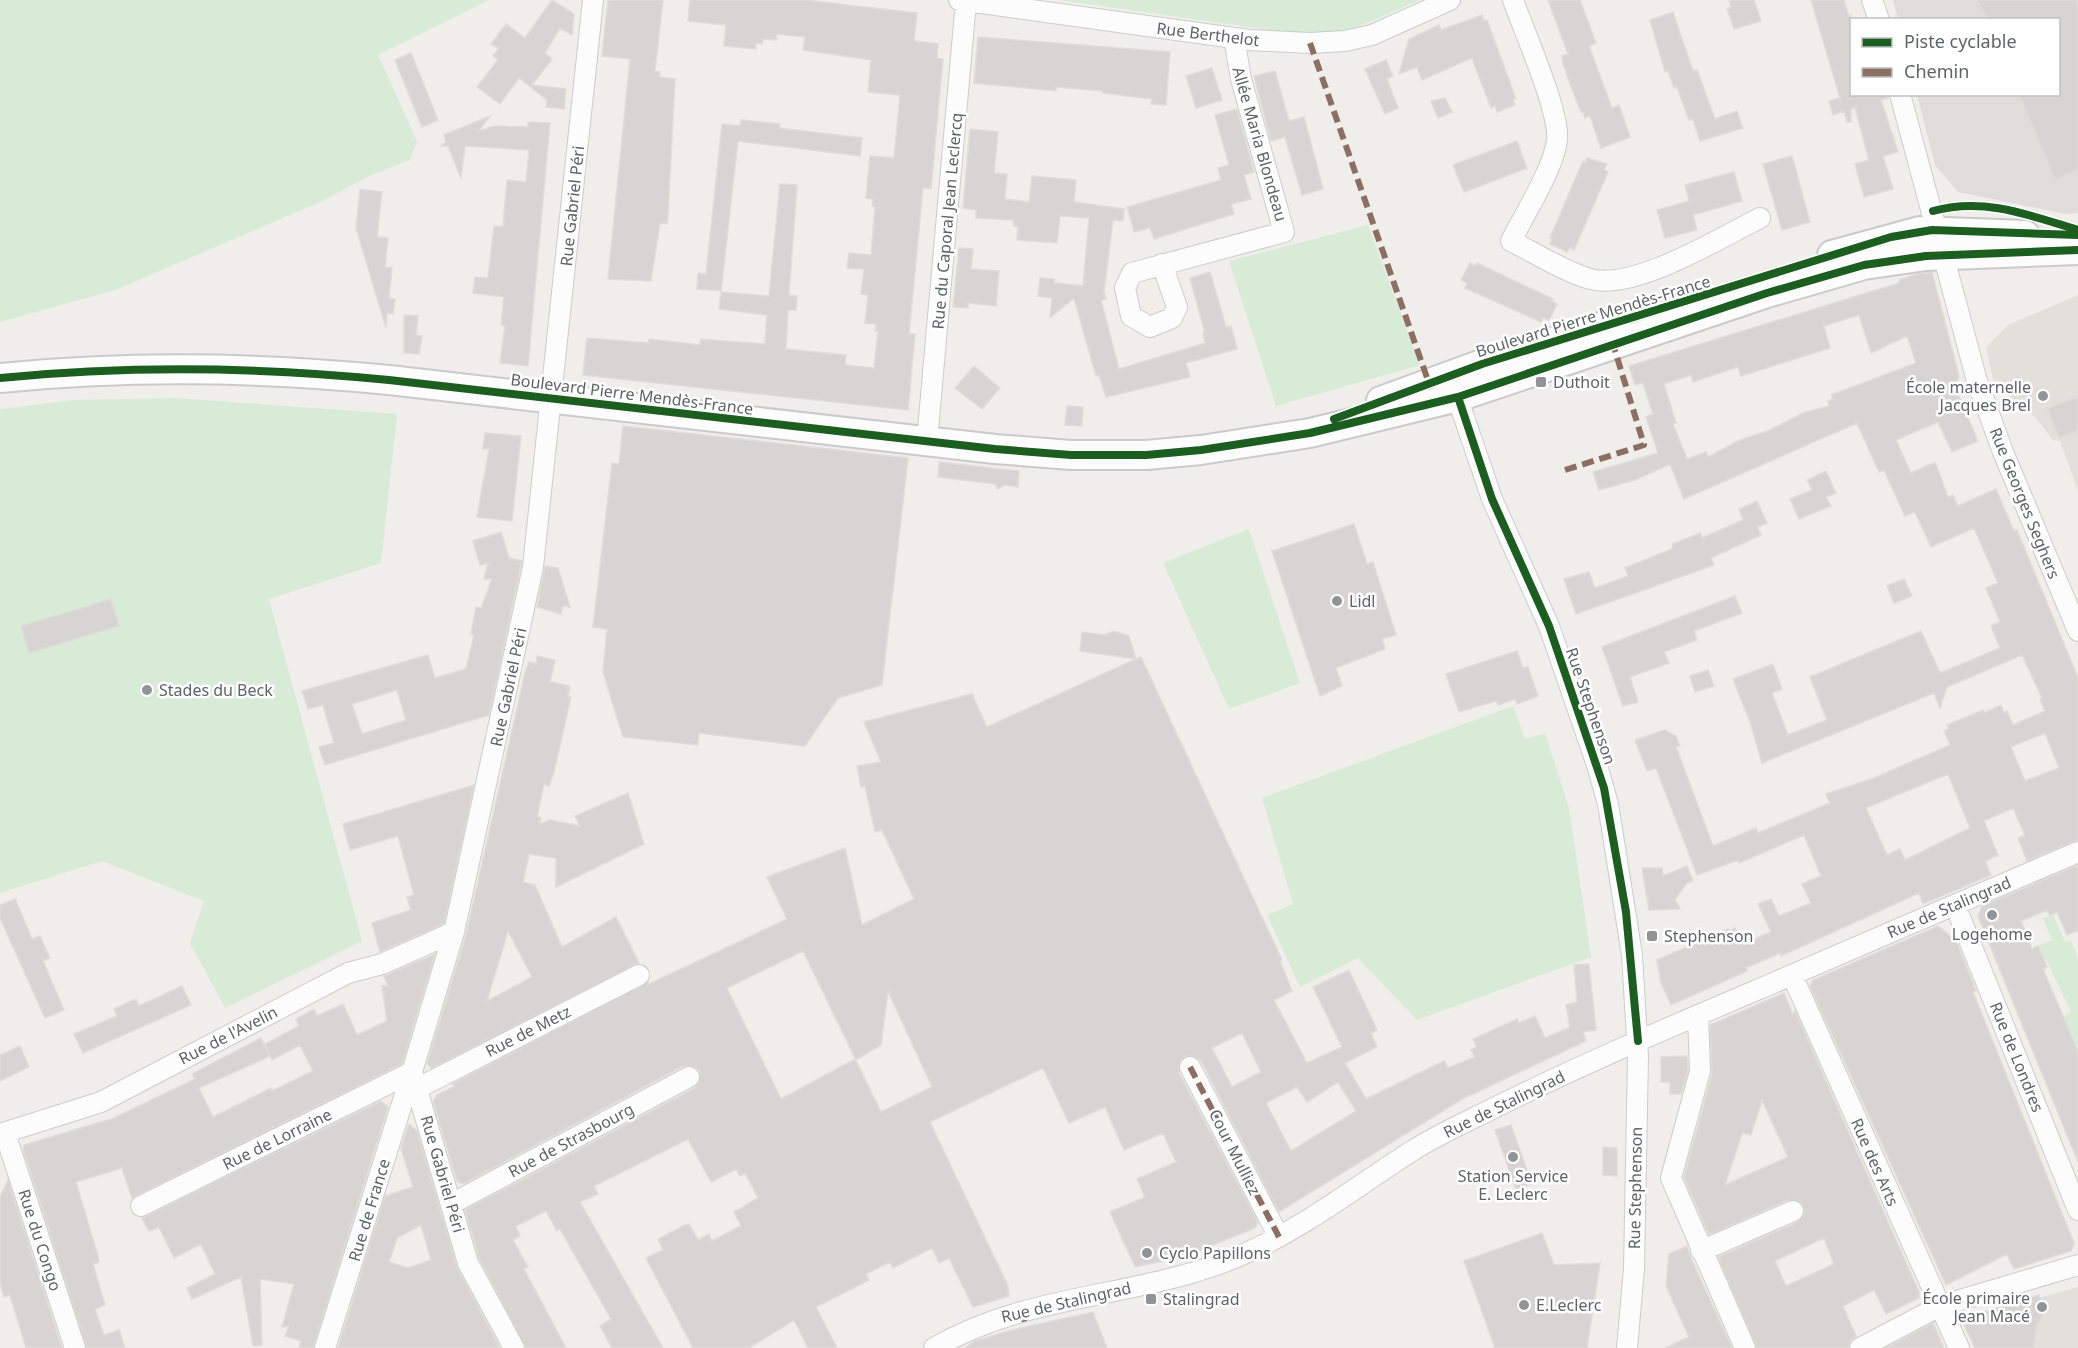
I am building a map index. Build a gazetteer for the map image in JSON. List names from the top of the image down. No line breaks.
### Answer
{"streets":{"street":["Rue Berthelot","Allée Maria Blondeau","Rue Gabriel Péri","Rue du Caporal Jean Leclercq","Boulevard Pierre Mendès-France","Rue Georges Seghers","Rue Stephenson","Rue de Stalingrad","Rue de Metz","Rue de l'Avelin","Rue de Londres","Rue de Lorraine","Rue de Strasbourg","Cour Mulliez","Rue des Arts","Rue de France","Rue du Congo"]},"crossings":[["Rue Berthelot","Allée Maria Blondeau"],["Rue Berthelot","Rue du Caporal Jean Leclercq"],["Rue Gabriel Péri","Boulevard Pierre Mendès-France"],["Rue Gabriel Péri","Rue de Metz"],["Rue Gabriel Péri","Rue de l'Avelin"],["Rue Gabriel Péri","Rue de Lorraine"],["Rue Gabriel Péri","Rue de Strasbourg"],["Rue Gabriel Péri","Rue de France"],["Rue du Caporal Jean Leclercq","Boulevard Pierre Mendès-France"],["Boulevard Pierre Mendès-France","Rue Georges Seghers"],["Boulevard Pierre Mendès-France","Rue Stephenson"],["Rue Stephenson","Rue de Stalingrad"],["Rue de Stalingrad","Rue de Londres"],["Rue de Stalingrad","Cour Mulliez"],["Rue de Stalingrad","Rue des Arts"],["Rue de Metz","Rue de Lorraine"],["Rue de Metz","Rue de France"],["Rue de l'Avelin","Rue du Congo"],["Rue de Lorraine","Rue de France"]],"places":{"transit":["Duthoit","Stephenson","Stalingrad"],"other":["École maternelle Jacques Brel","Lidl","Stades du Beck","Logehome","Station Service E. Leclerc","Cyclo Papillons","E.Leclerc","École primaire Jean Macé"]},"legend":["Piste cyclable","Chemin"]}
